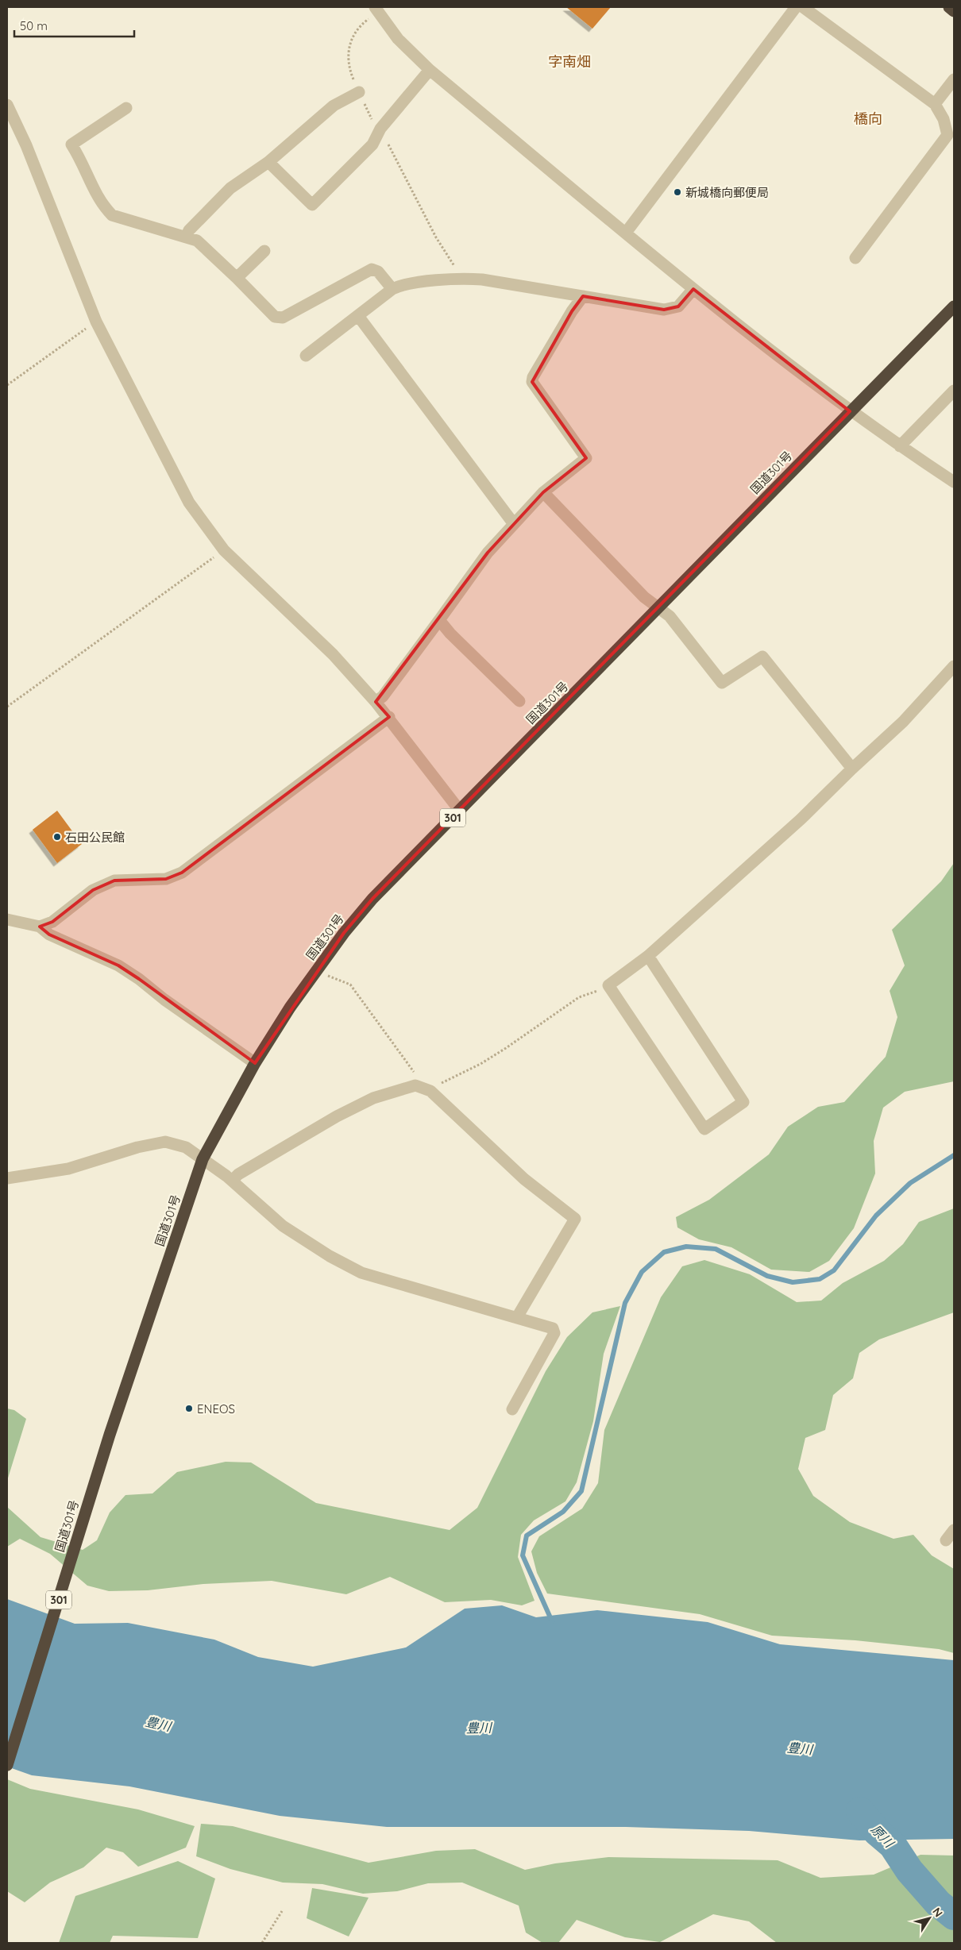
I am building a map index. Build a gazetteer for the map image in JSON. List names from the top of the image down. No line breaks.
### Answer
{"streets":{"highway":["国道301号","301"]},"districts":["字南畑","橋向"],"water":["豊川","原川"],"places":["新城橋向郵便局","石田公民館","ENEOS"],"scale_bar":"50 m","north":"top right"}
